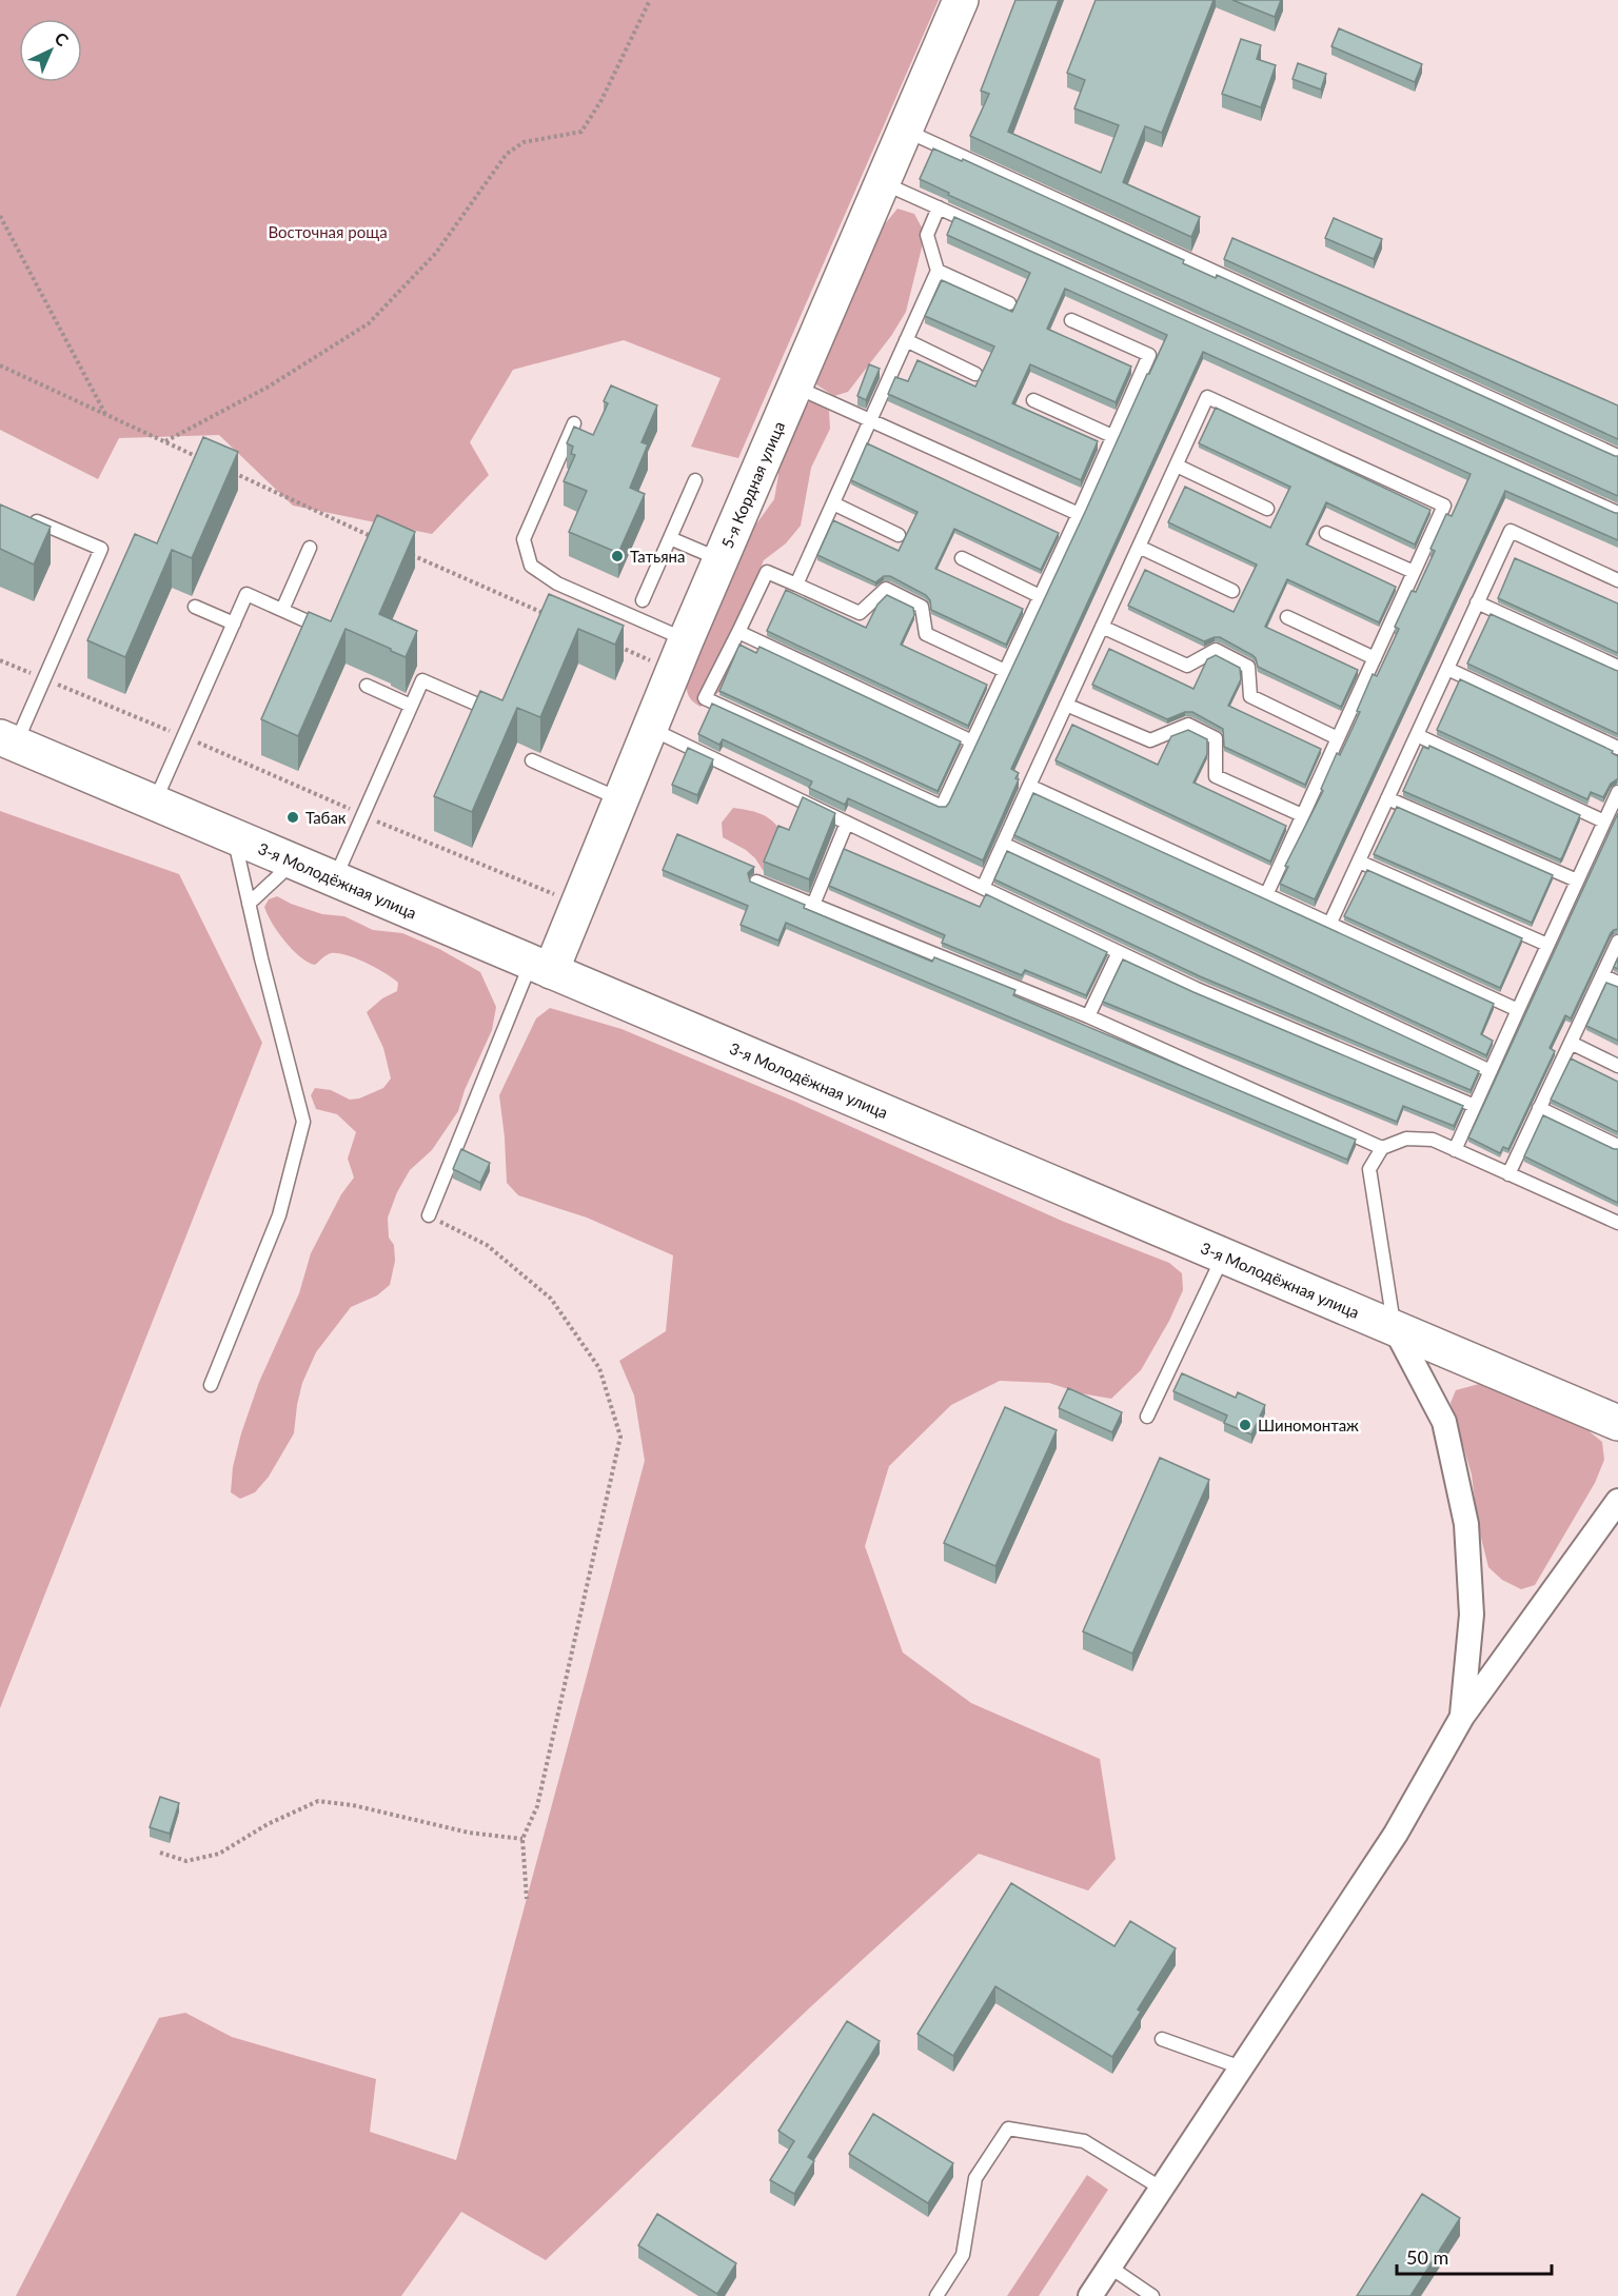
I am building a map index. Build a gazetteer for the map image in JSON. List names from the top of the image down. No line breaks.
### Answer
{"streets":{"main road":["5-я Кордная улица","3-я Молодёжная улица"]},"crossings":[["5-я Кордная улица","3-я Молодёжная улица"]],"parks":["Восточная роща"],"places":["Татьяна","Табак","Шиномонтаж"],"scale_bar":"50 m","north":"top right"}
